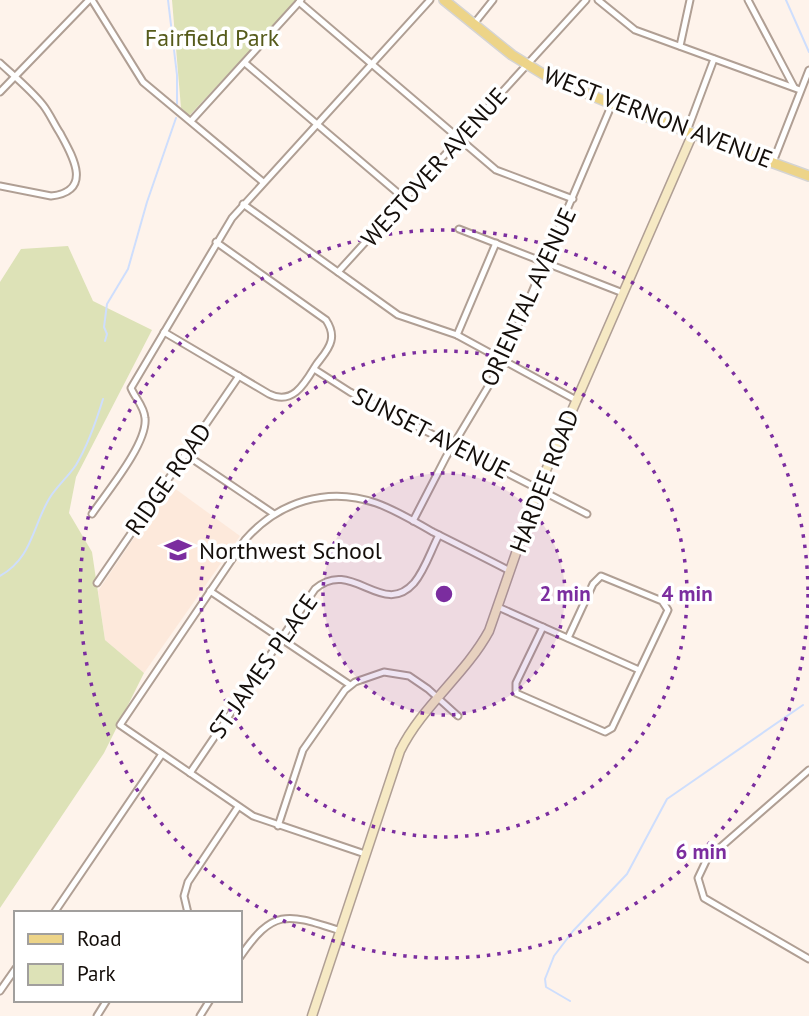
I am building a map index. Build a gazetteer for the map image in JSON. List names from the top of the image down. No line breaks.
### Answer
{"streets":{"main road":["WEST VERNON AVENUE"],"street":["WESTOVER AVENUE","ORIENTAL AVENUE","SUNSET AVENUE","RIDGE ROAD","HARDEE ROAD","ST JAMES PLACE"]},"crossings":[["WEST VERNON AVENUE","WESTOVER AVENUE"],["WEST VERNON AVENUE","ORIENTAL AVENUE"],["WEST VERNON AVENUE","HARDEE ROAD"],["ORIENTAL AVENUE","SUNSET AVENUE"],["SUNSET AVENUE","HARDEE ROAD"]],"parks":["Fairfield Park"],"places":{"school or university":["Northwest School"]},"legend":["Road","Park"],"rings":["2 min","4 min","6 min"]}
